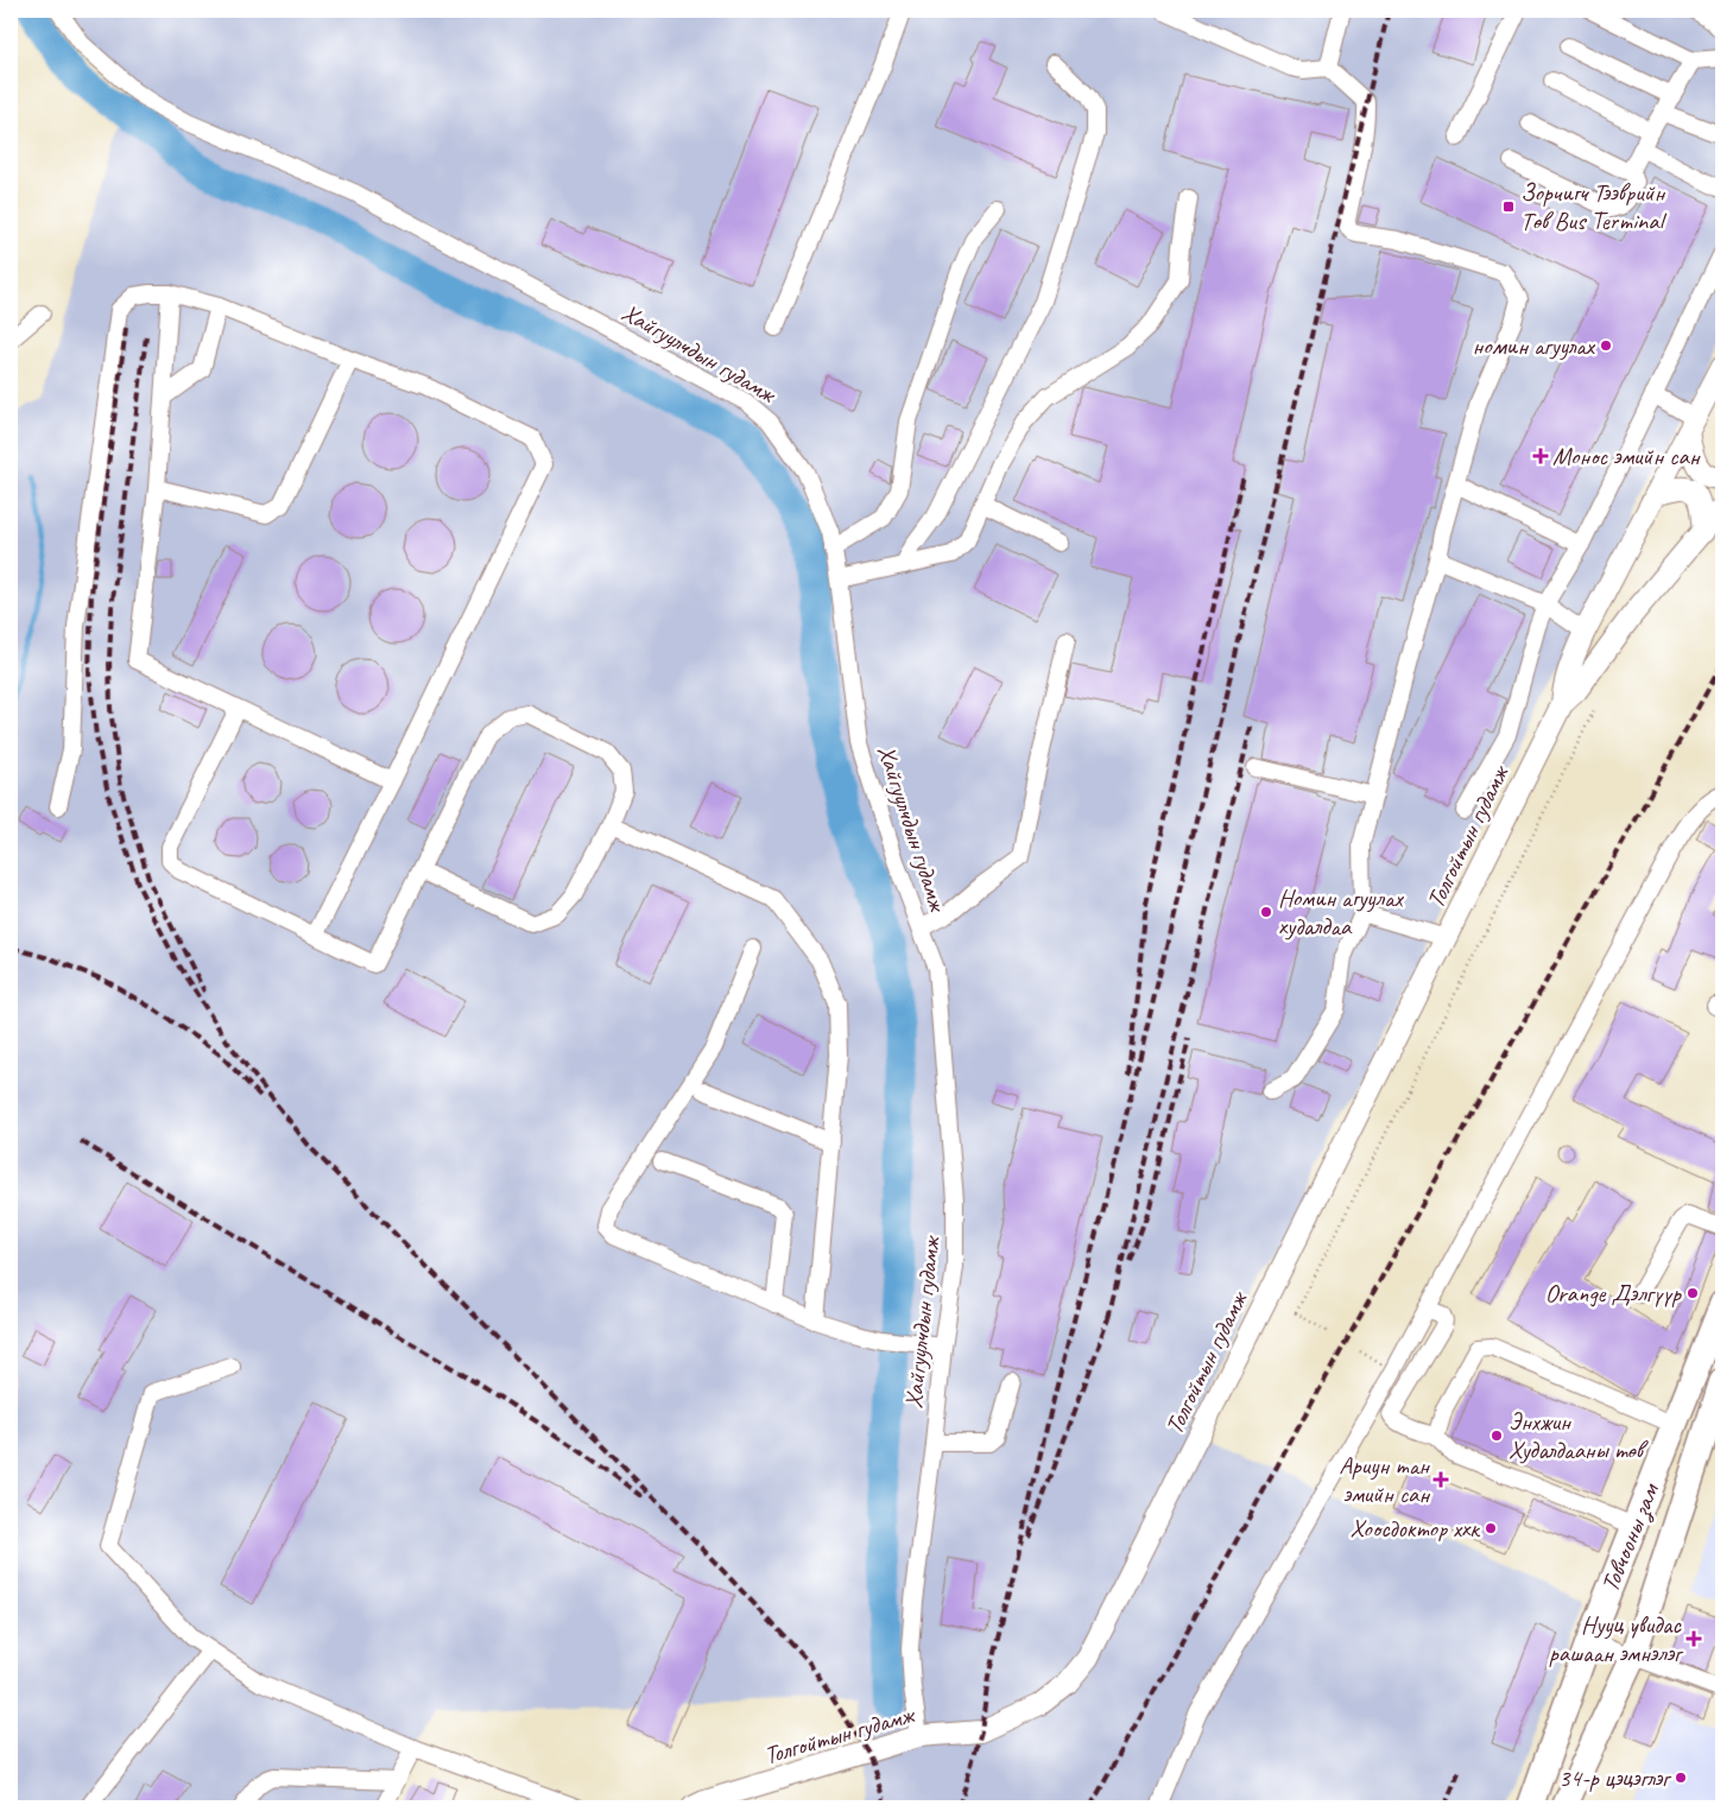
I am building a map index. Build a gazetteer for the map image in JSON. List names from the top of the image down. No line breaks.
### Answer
{"streets":{"highway":["Товчооны зам"],"main road":["Толгойтын гудамж"],"street":["Хайгуулчдын гудамж"]},"crossings":[["Хайгуулчдын гудамж","Толгойтын гудамж"]],"places":{"transit":["Зорчигч Тээврийн Төв Bus Terminal"],"other":["номин агуулах","Номин агуулах худалдаа","Orange Дэлгүүр","Энхжин Худалдааны төв","Хоосдоктор ххк","34-р цэцэглэг"],"health":["Монос эмийн сан","Ариун тан эмийн сан","Нууц увидас рашаан эмнэлэг"]}}
